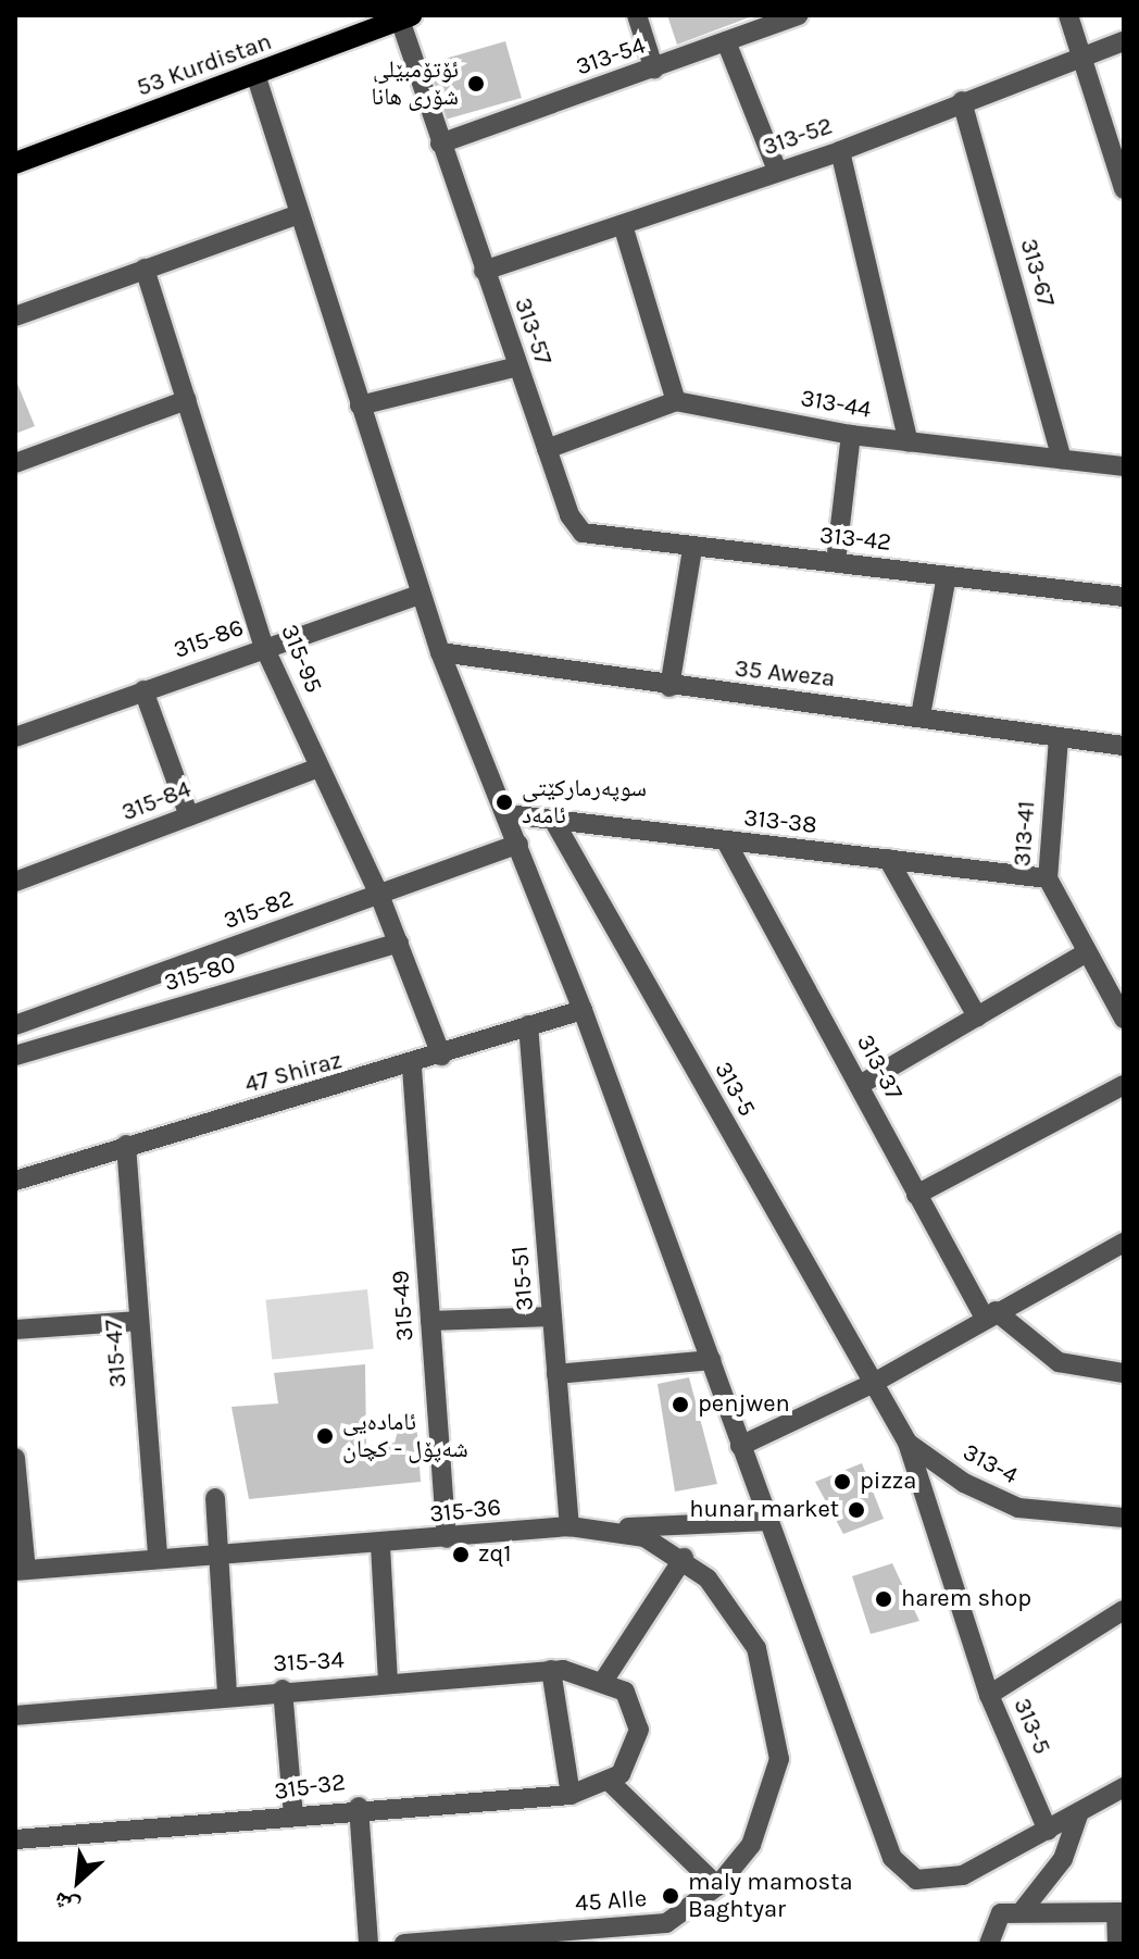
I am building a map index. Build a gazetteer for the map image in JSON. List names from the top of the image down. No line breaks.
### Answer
{"streets":{"main road":["53 Kurdistan"],"street":["313-54","313-52","313-67","313-57","313-44","313-42","315-86","315-95","35 Aweza","315-84","313-38","313-41","315-82","315-80","313-37","47 Shiraz","313-5","315-51","315-49","315-47","313-4","315-36","315-34","315-32","45 Alle"]},"crossings":[["313-54","313-57"],["53 Kurdistan","313-57"],["313-52","313-67"],["313-52","313-57"],["313-67","313-44"],["313-57","313-42"],["315-86","315-95"],["315-95","315-84"],["315-95","315-82"],["315-95","315-80"],["315-95","47 Shiraz"],["35 Aweza","313-41"],["313-38","313-41"],["313-38","313-37"],["313-38","313-5"],["47 Shiraz","315-51"],["47 Shiraz","315-49"],["47 Shiraz","315-47"],["313-5","313-4"],["315-51","315-36"],["315-49","315-36"],["315-47","315-36"],["315-36","45 Alle"]],"places":["ئۆتۆمبێلی شۆری هانا","سوپەرمارکێتی ئامەد","penjwen","ئامادەیی شەپۆل - کچان","pizza","hunar market","zq1","harem shop","maly mamosta Baghtyar"],"north":"bottom left"}
